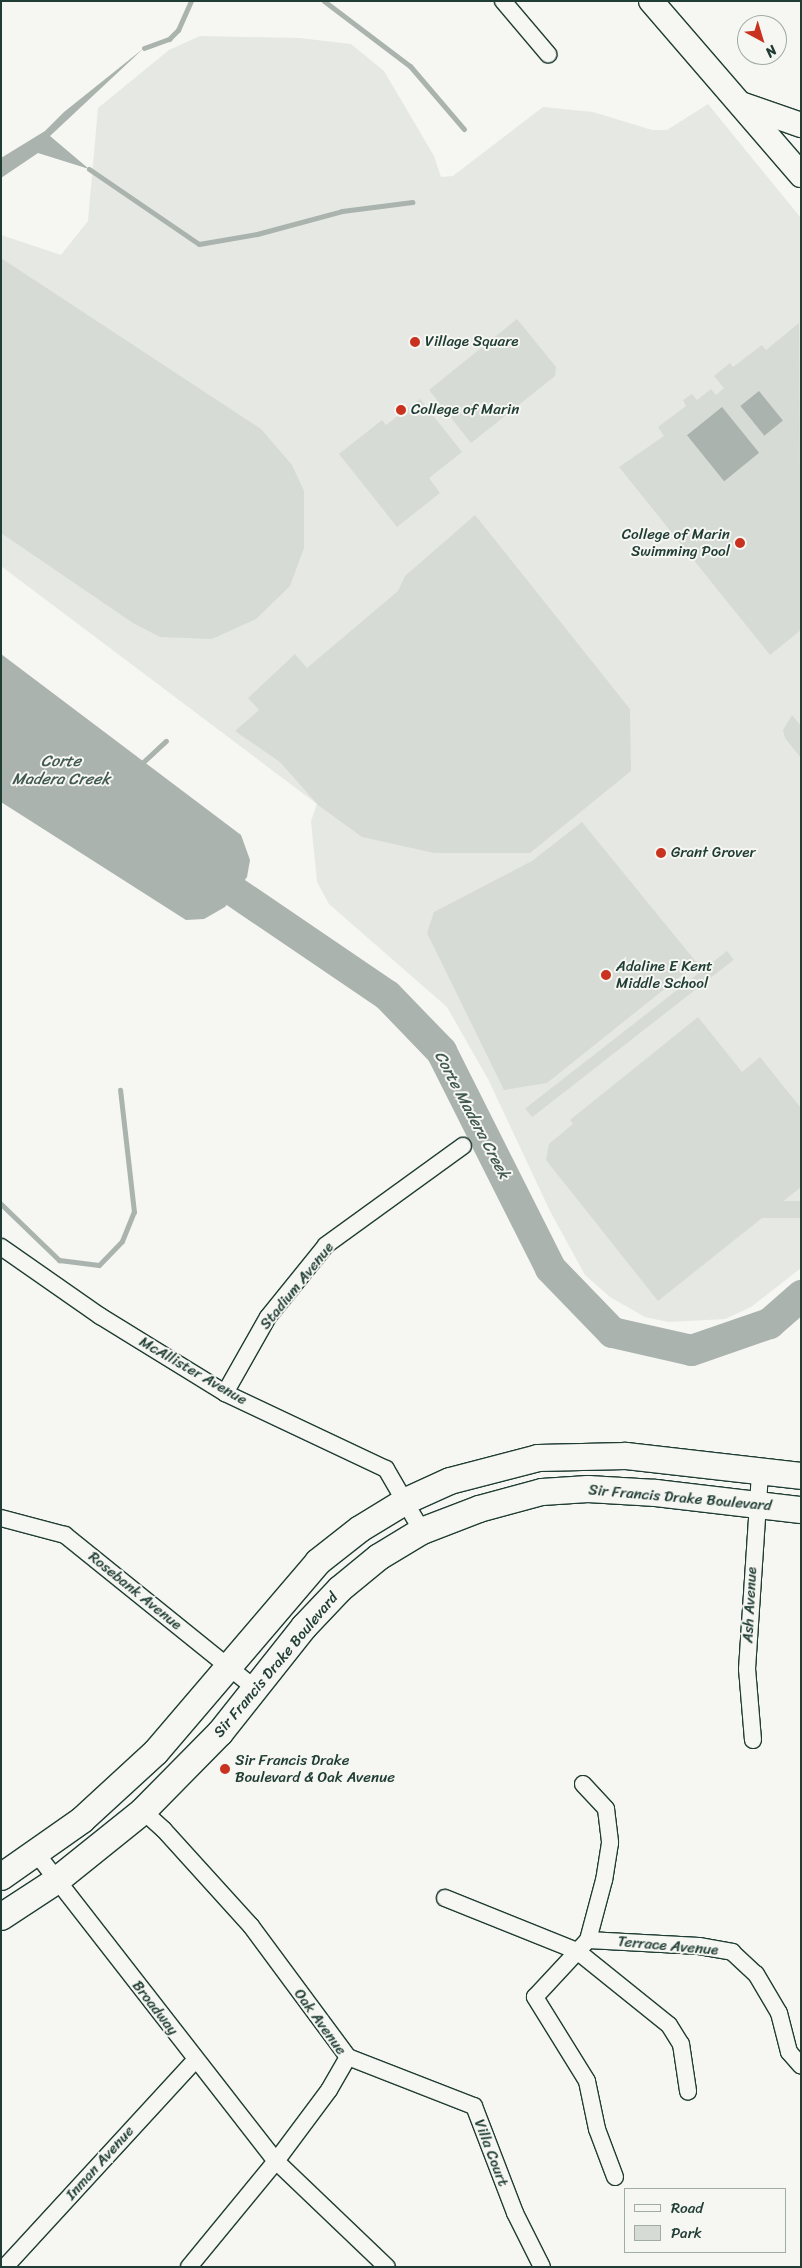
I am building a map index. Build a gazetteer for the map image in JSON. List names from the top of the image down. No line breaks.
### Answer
{"streets":{"main road":["Sir Francis Drake Boulevard"],"street":["Stadium Avenue","McAllister Avenue","Rosebank Avenue","Ash Avenue","Terrace Avenue","Broadway","Oak Avenue","Villa Court","Inman Avenue"]},"crossings":[["Stadium Avenue","McAllister Avenue"],["McAllister Avenue","Sir Francis Drake Boulevard"],["Sir Francis Drake Boulevard","Rosebank Avenue"],["Sir Francis Drake Boulevard","Ash Avenue"],["Sir Francis Drake Boulevard","Broadway"],["Sir Francis Drake Boulevard","Oak Avenue"],["Broadway","Oak Avenue"],["Broadway","Inman Avenue"],["Oak Avenue","Villa Court"]],"water":["Corte Madera Creek"],"places":["Village Square","College of Marin","College of Marin Swimming Pool","Grant Grover","Adaline E Kent Middle School","Sir Francis Drake Boulevard & Oak Avenue"],"legend":["Road","Park"],"north":"bottom right"}
